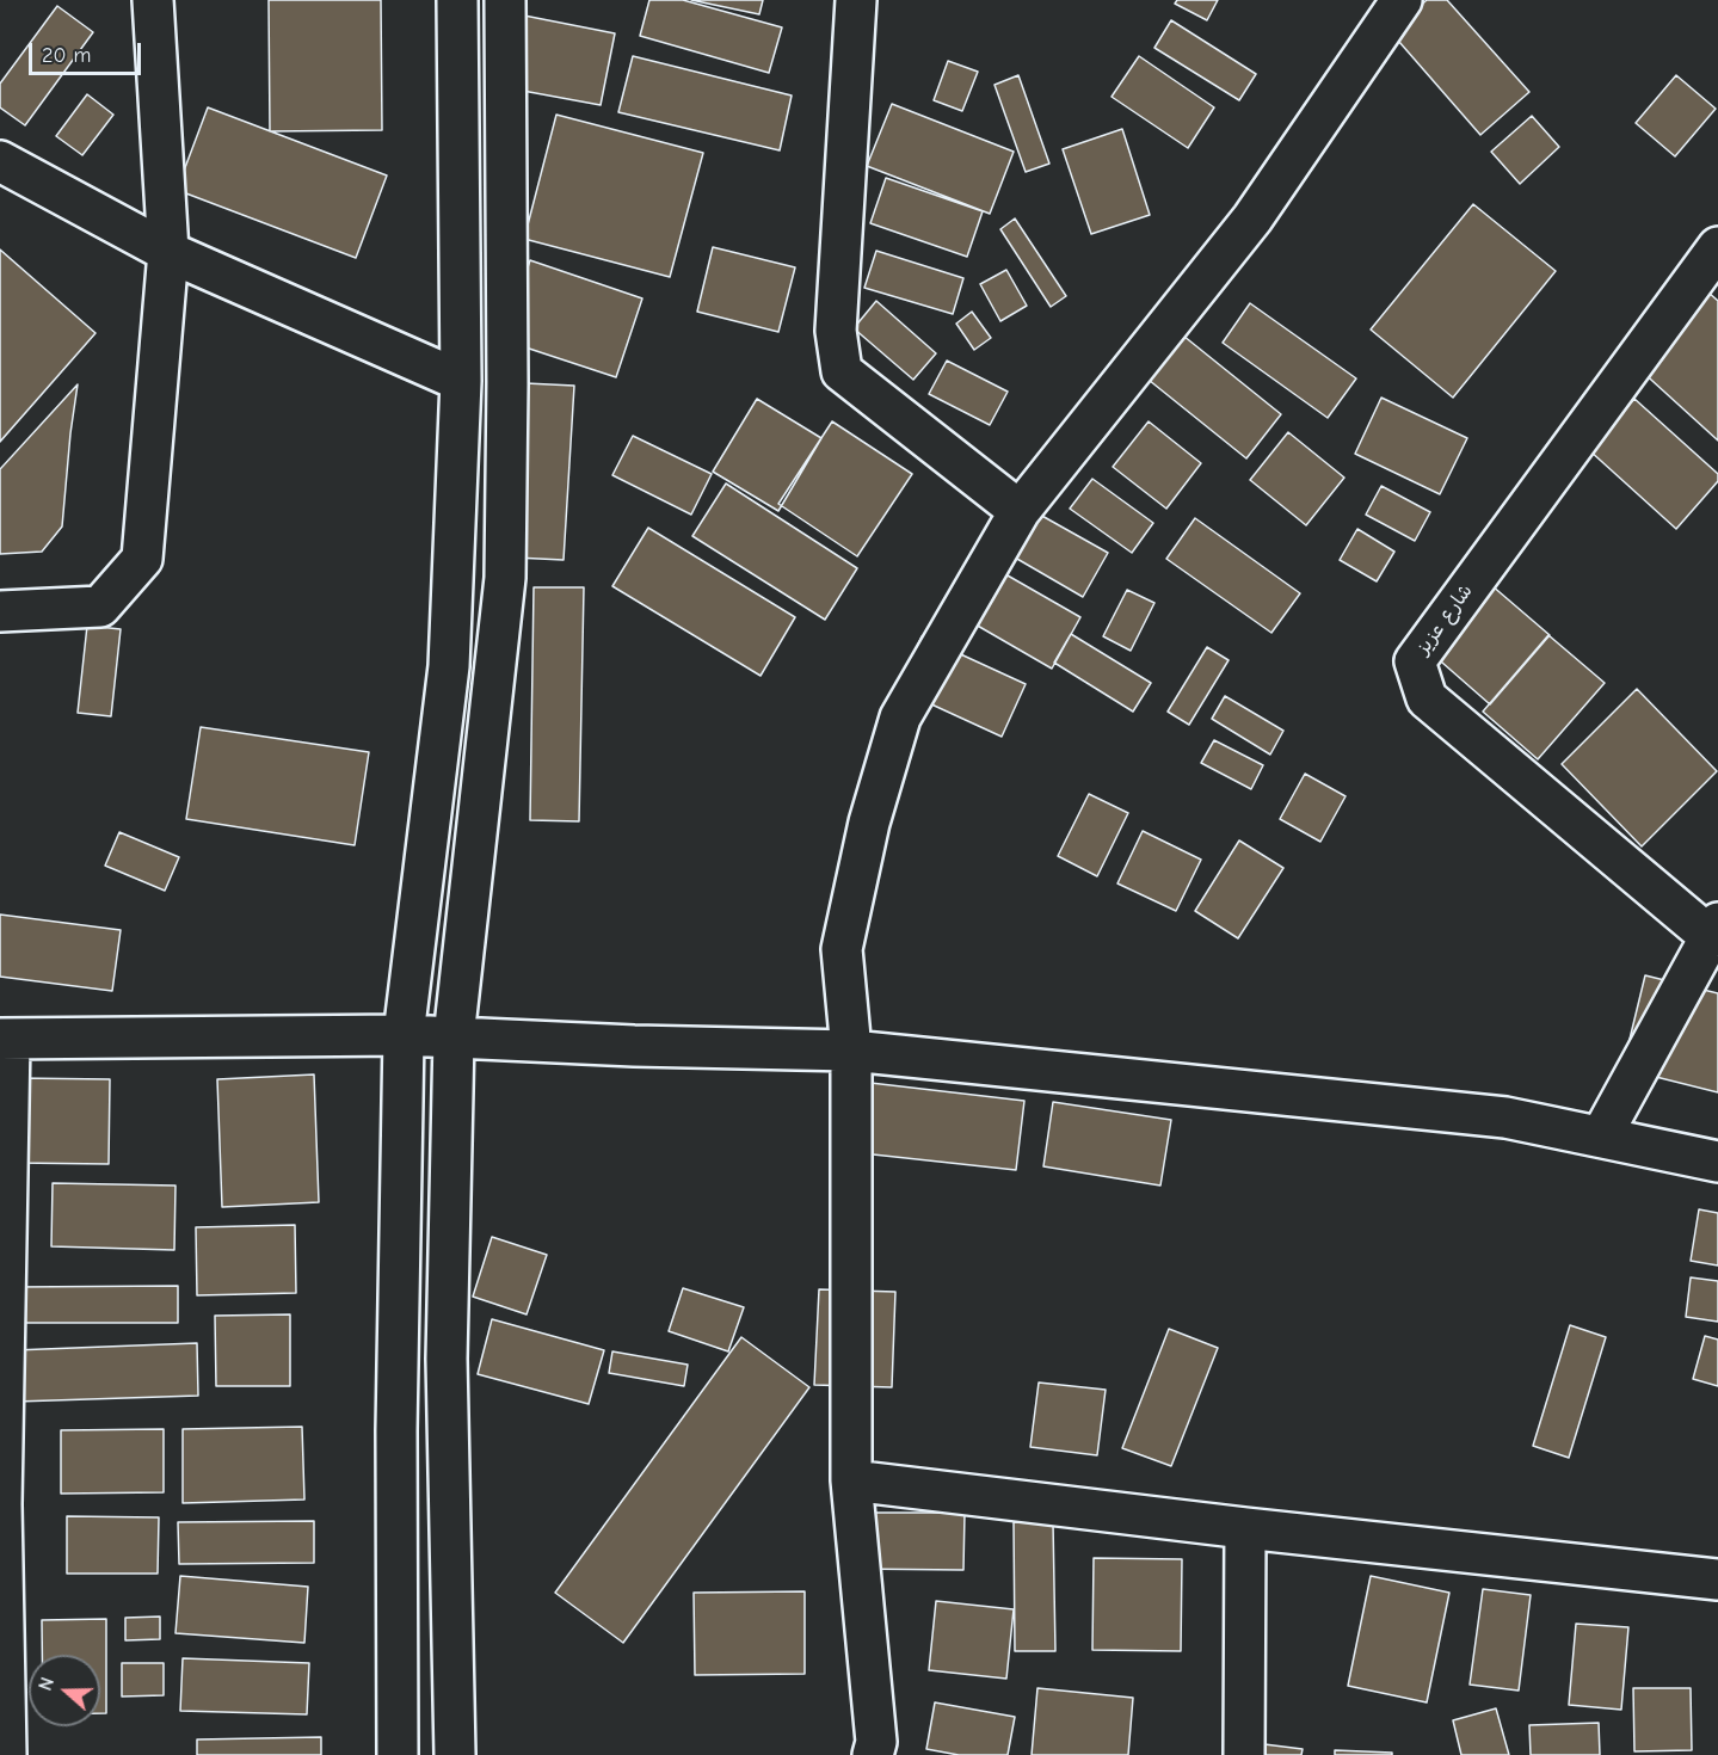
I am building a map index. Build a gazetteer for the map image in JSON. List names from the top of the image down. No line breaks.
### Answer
{"streets":{"street":["شارع عزيز"]},"scale_bar":"20 m","north":"left"}
